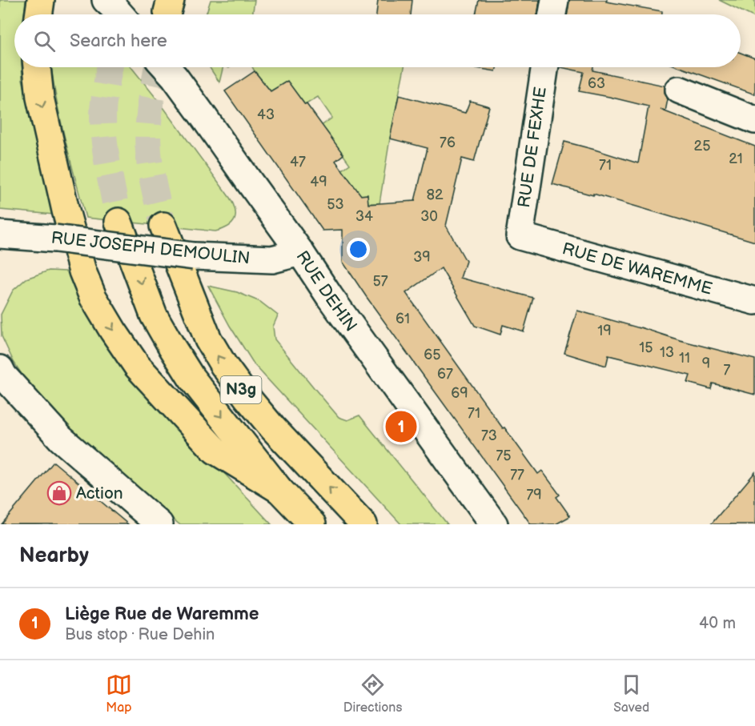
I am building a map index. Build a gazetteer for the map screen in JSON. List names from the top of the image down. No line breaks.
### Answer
{"streets":{"main road":["N3g"],"street":["RUE DE FEXHE","RUE JOSEPH DEMOULIN","RUE DE WAREMME","RUE DEHIN"]},"crossings":[["RUE DE FEXHE","RUE DE WAREMME"],["RUE JOSEPH DEMOULIN","RUE DEHIN"]],"places":{"shop":["Action"]},"house_numbers":["63","43","76","25","21","47","71","49","82","53","34","30","39","57","61","19","15","13","65","11","9","7","67","69","71","73","75","77","79"],"page":{"search":"Search here","pins":"1","heading":"Nearby","list":[{"mark":"1","name":"Liège Rue de Waremme","note":"Bus stop · Rue Dehin","value":"40 m"}],"nav":["Map","Directions","Saved"]}}
